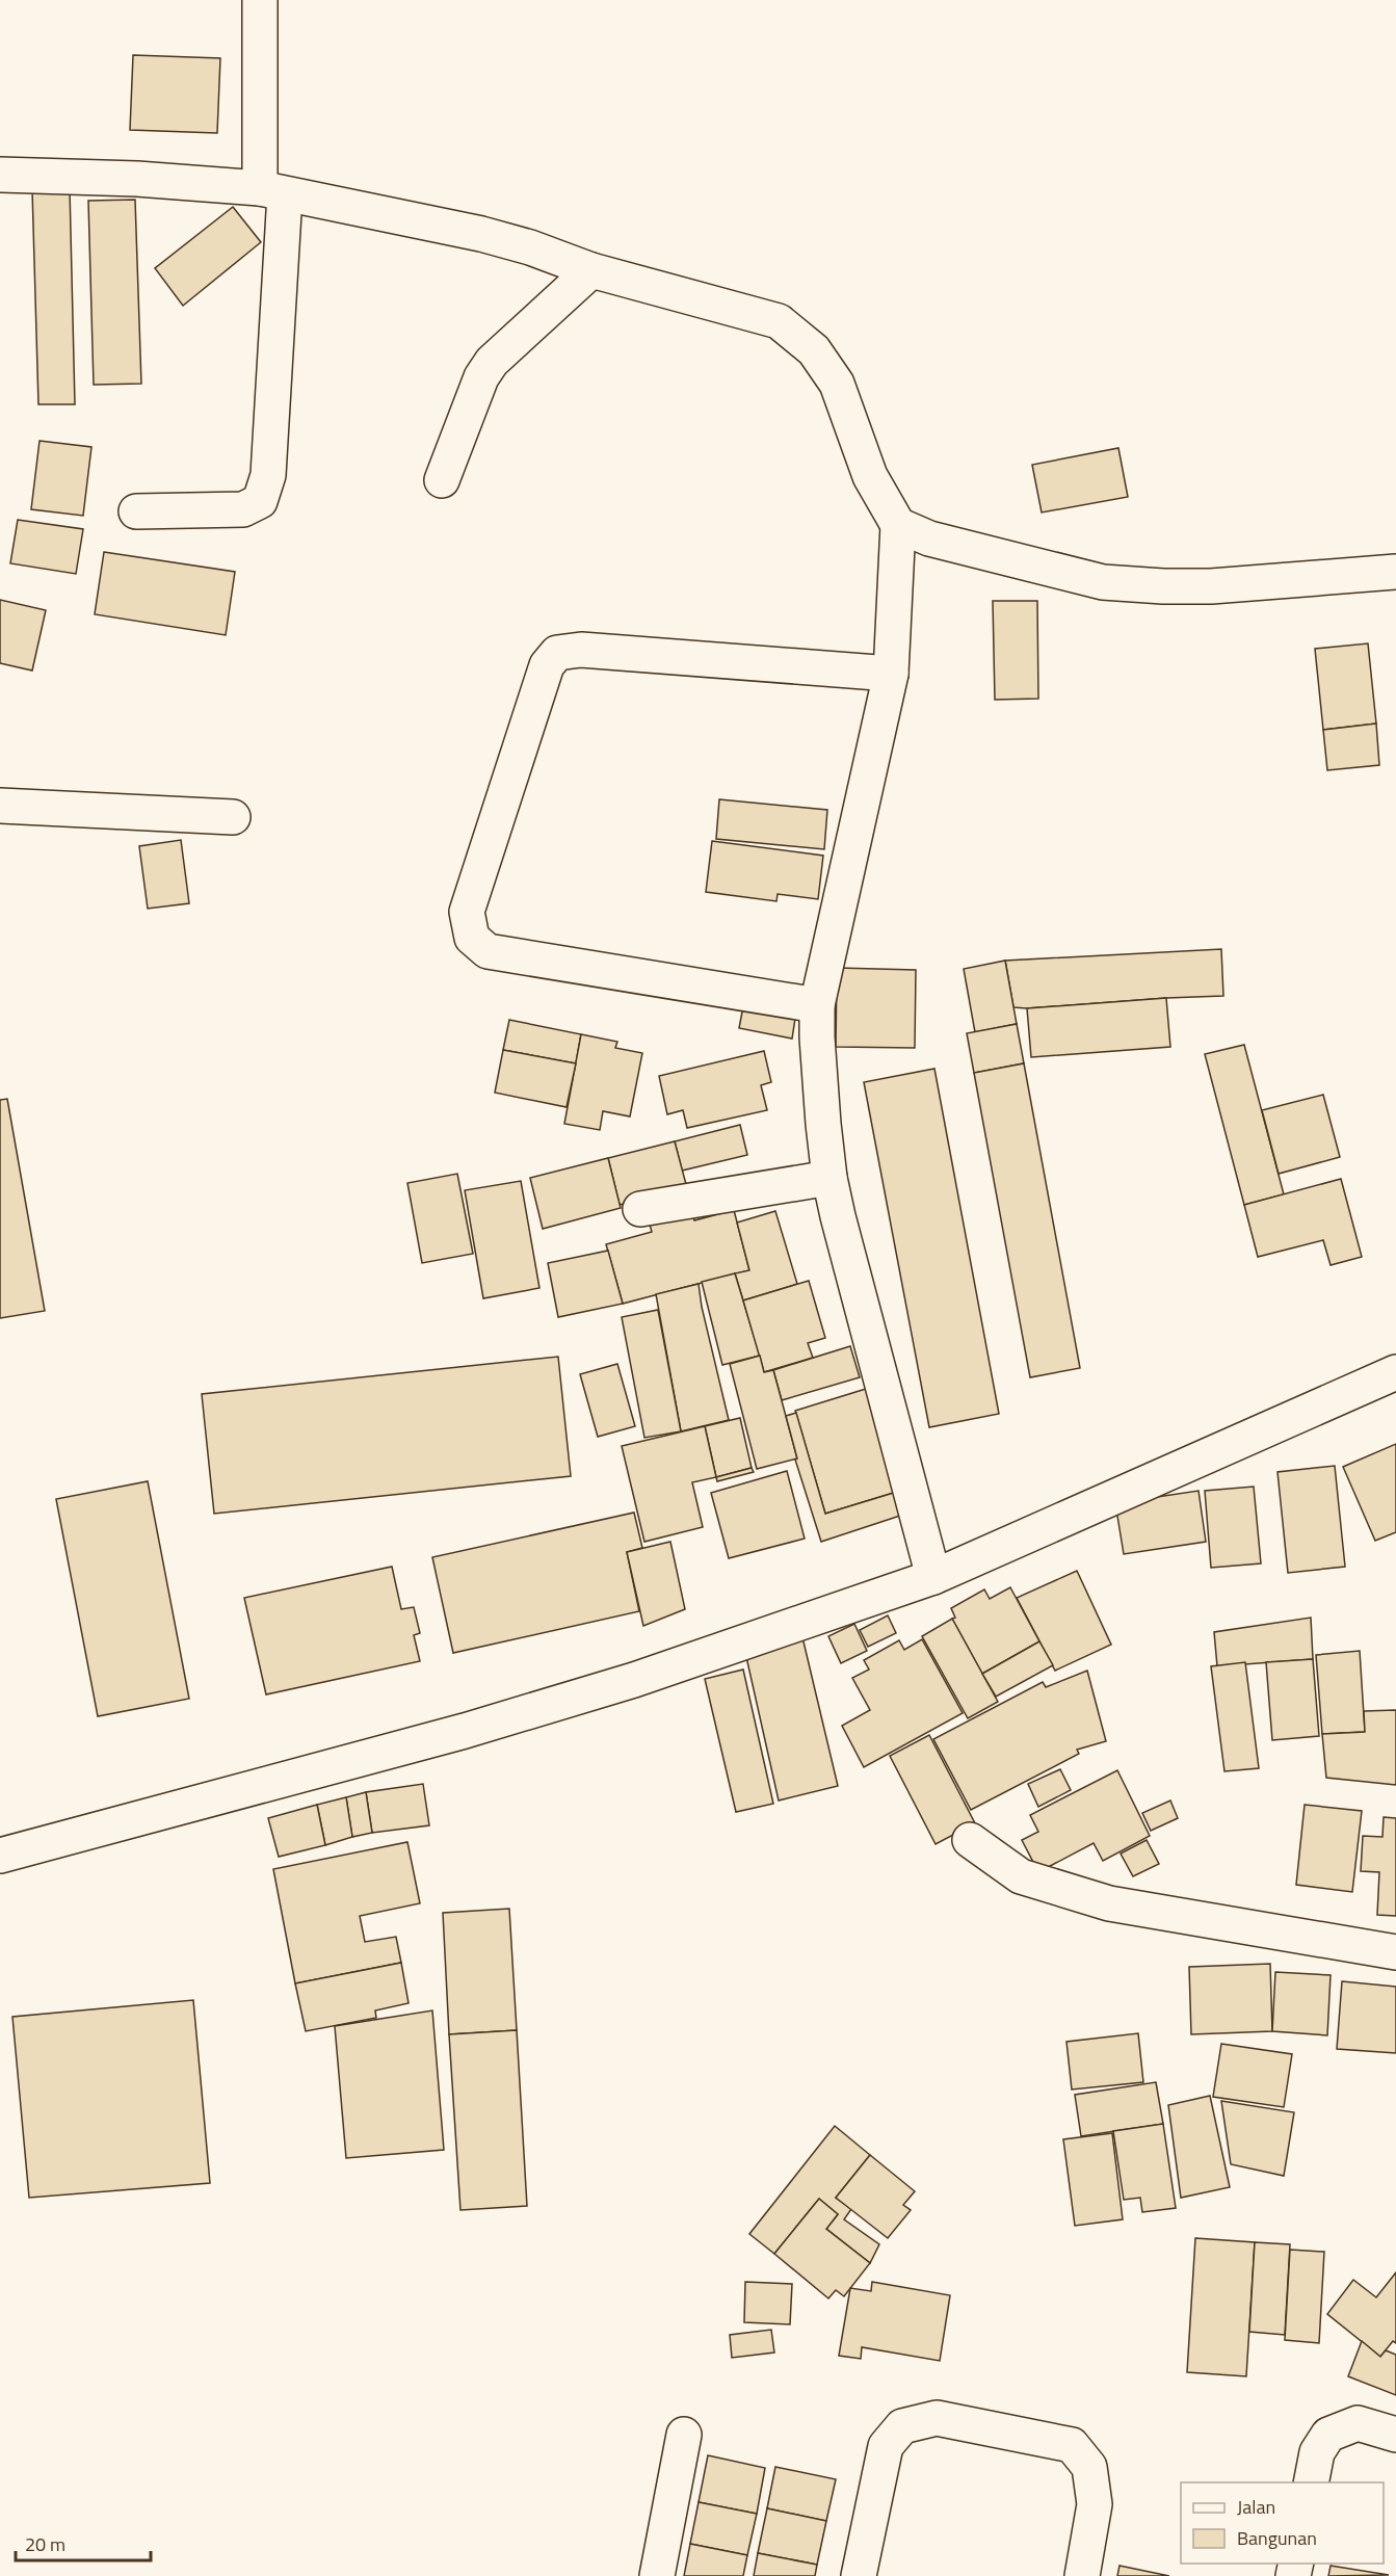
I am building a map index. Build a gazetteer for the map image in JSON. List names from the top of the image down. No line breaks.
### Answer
{"legend":["Jalan","Bangunan"],"scale_bar":"20 m"}
